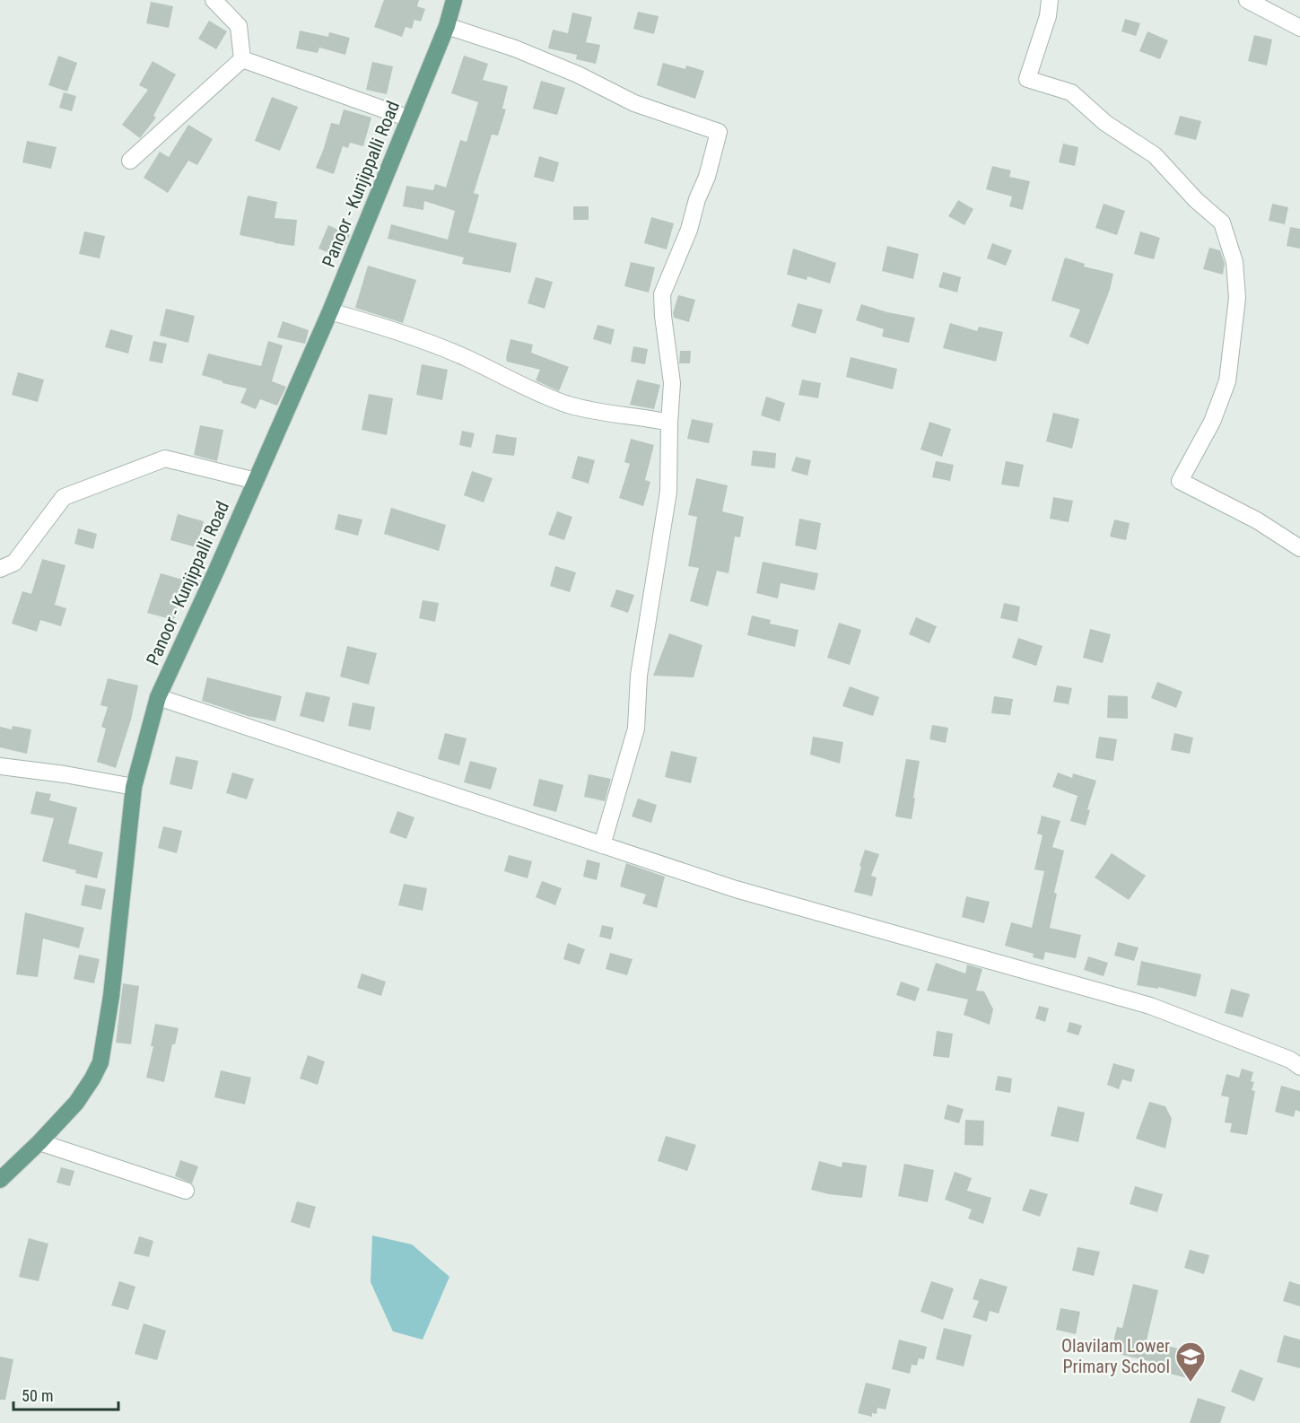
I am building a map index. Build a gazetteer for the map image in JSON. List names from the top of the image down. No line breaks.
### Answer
{"streets":{"main road":["Panoor - Kunjippalli Road"]},"places":{"school or university":["Olavilam Lower Primary School"]},"scale_bar":"50 m"}
